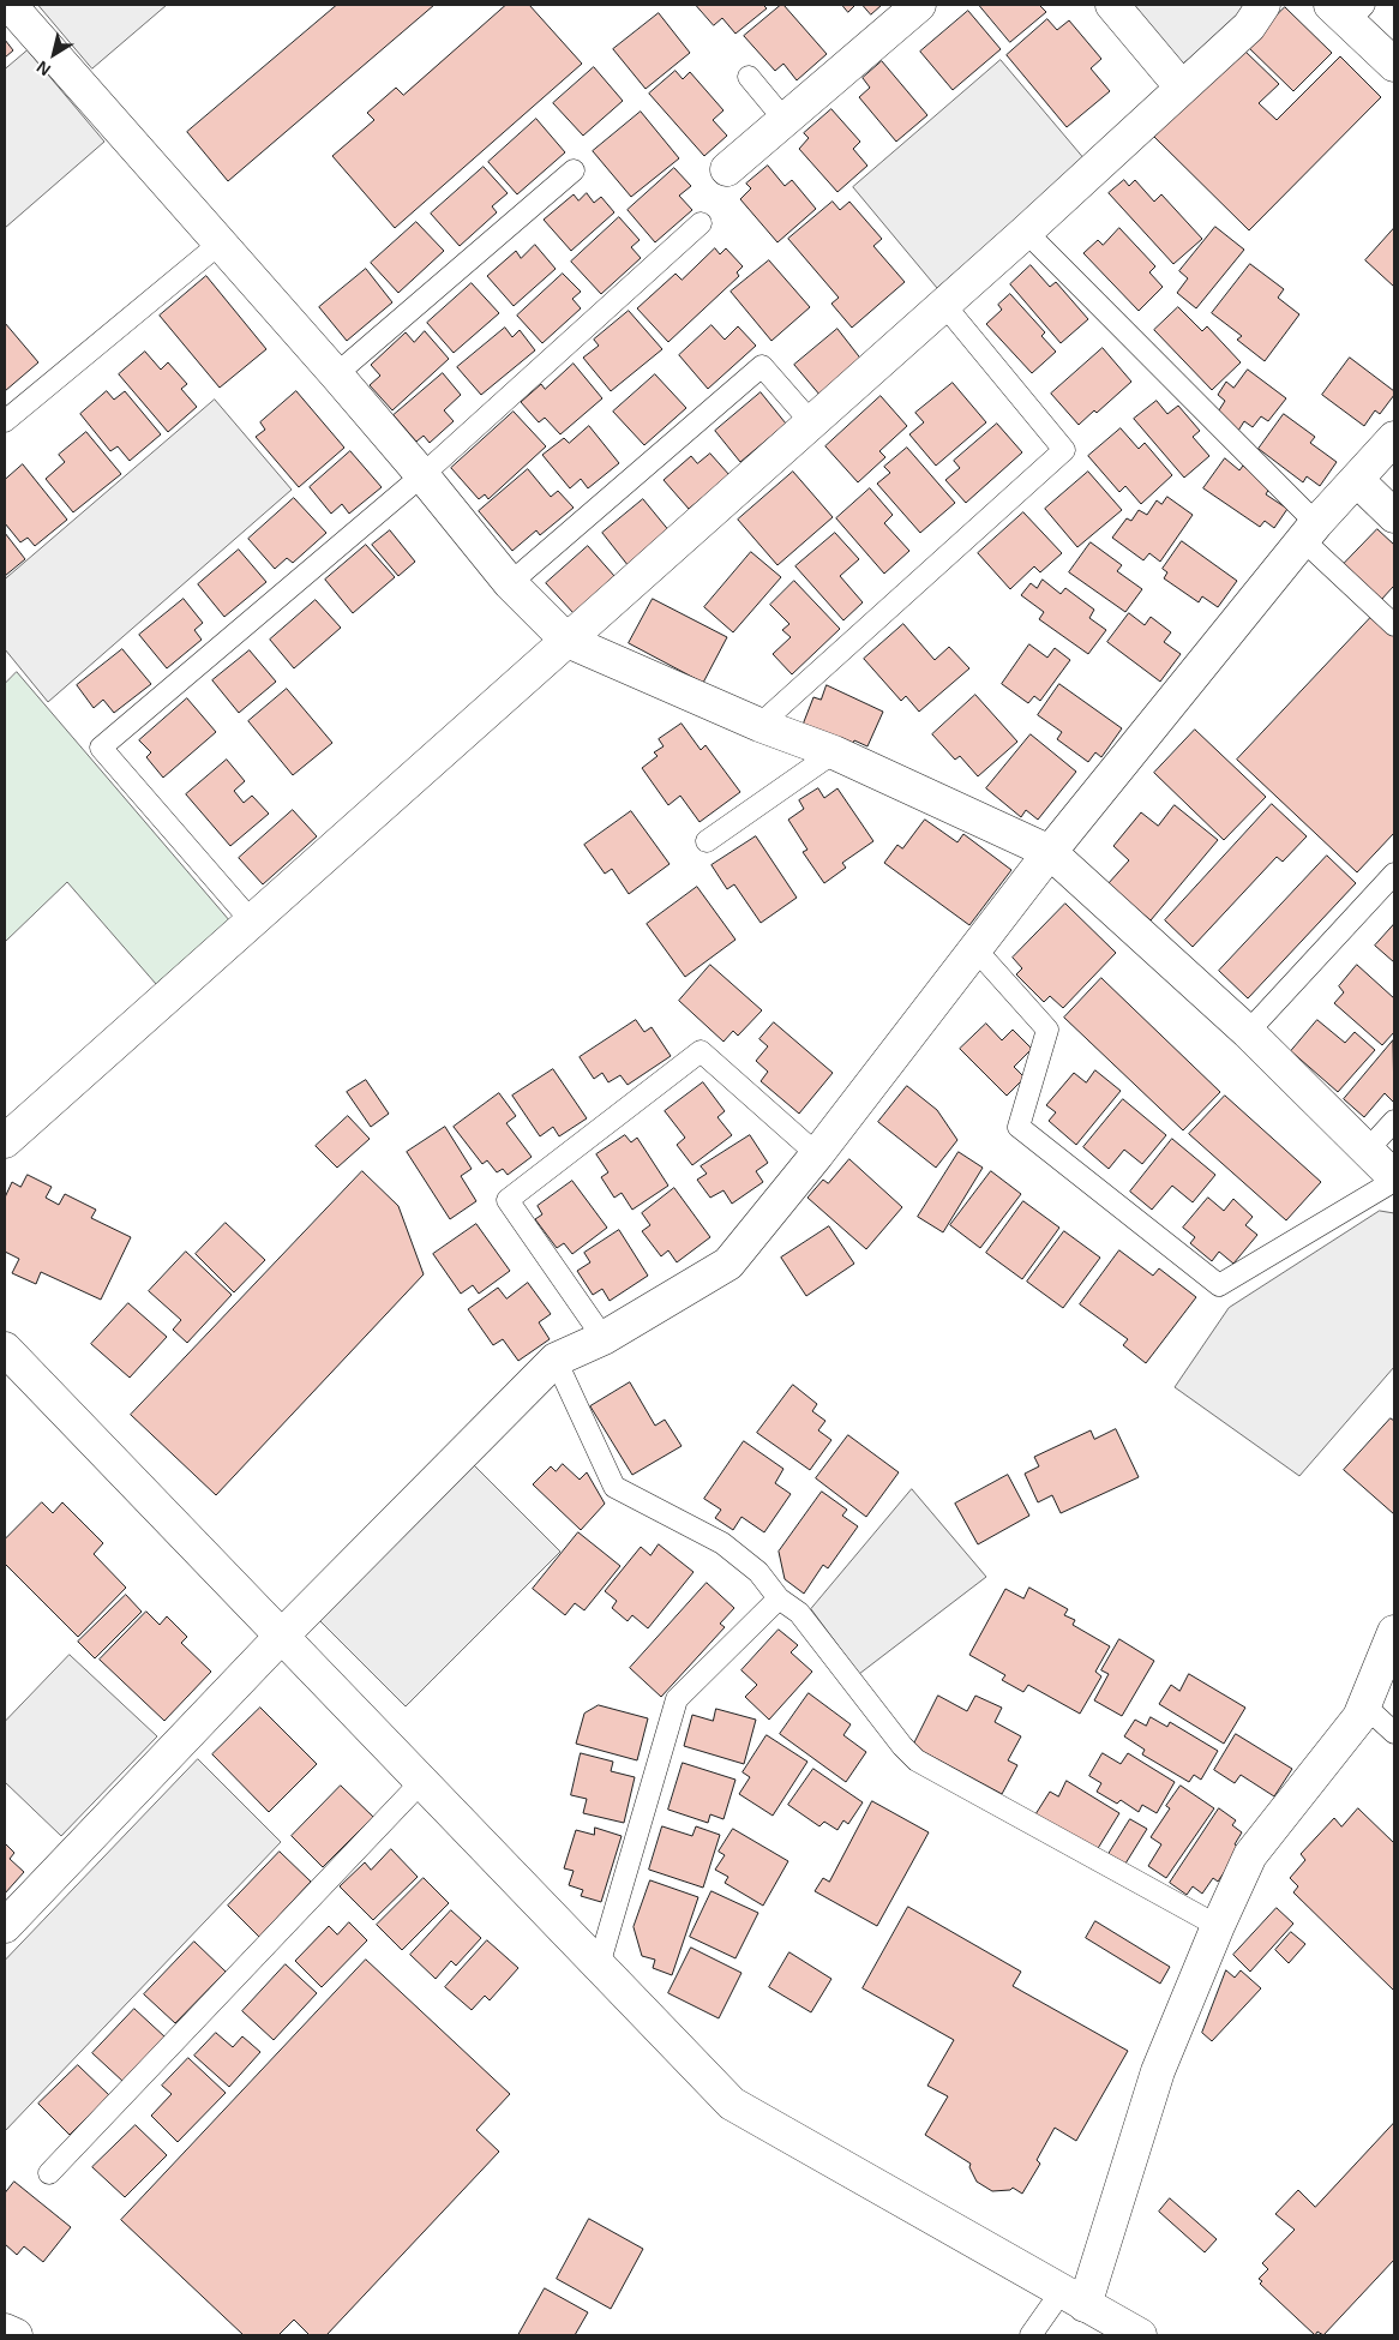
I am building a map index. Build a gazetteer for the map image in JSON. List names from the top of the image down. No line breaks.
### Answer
{"north":"bottom left"}
